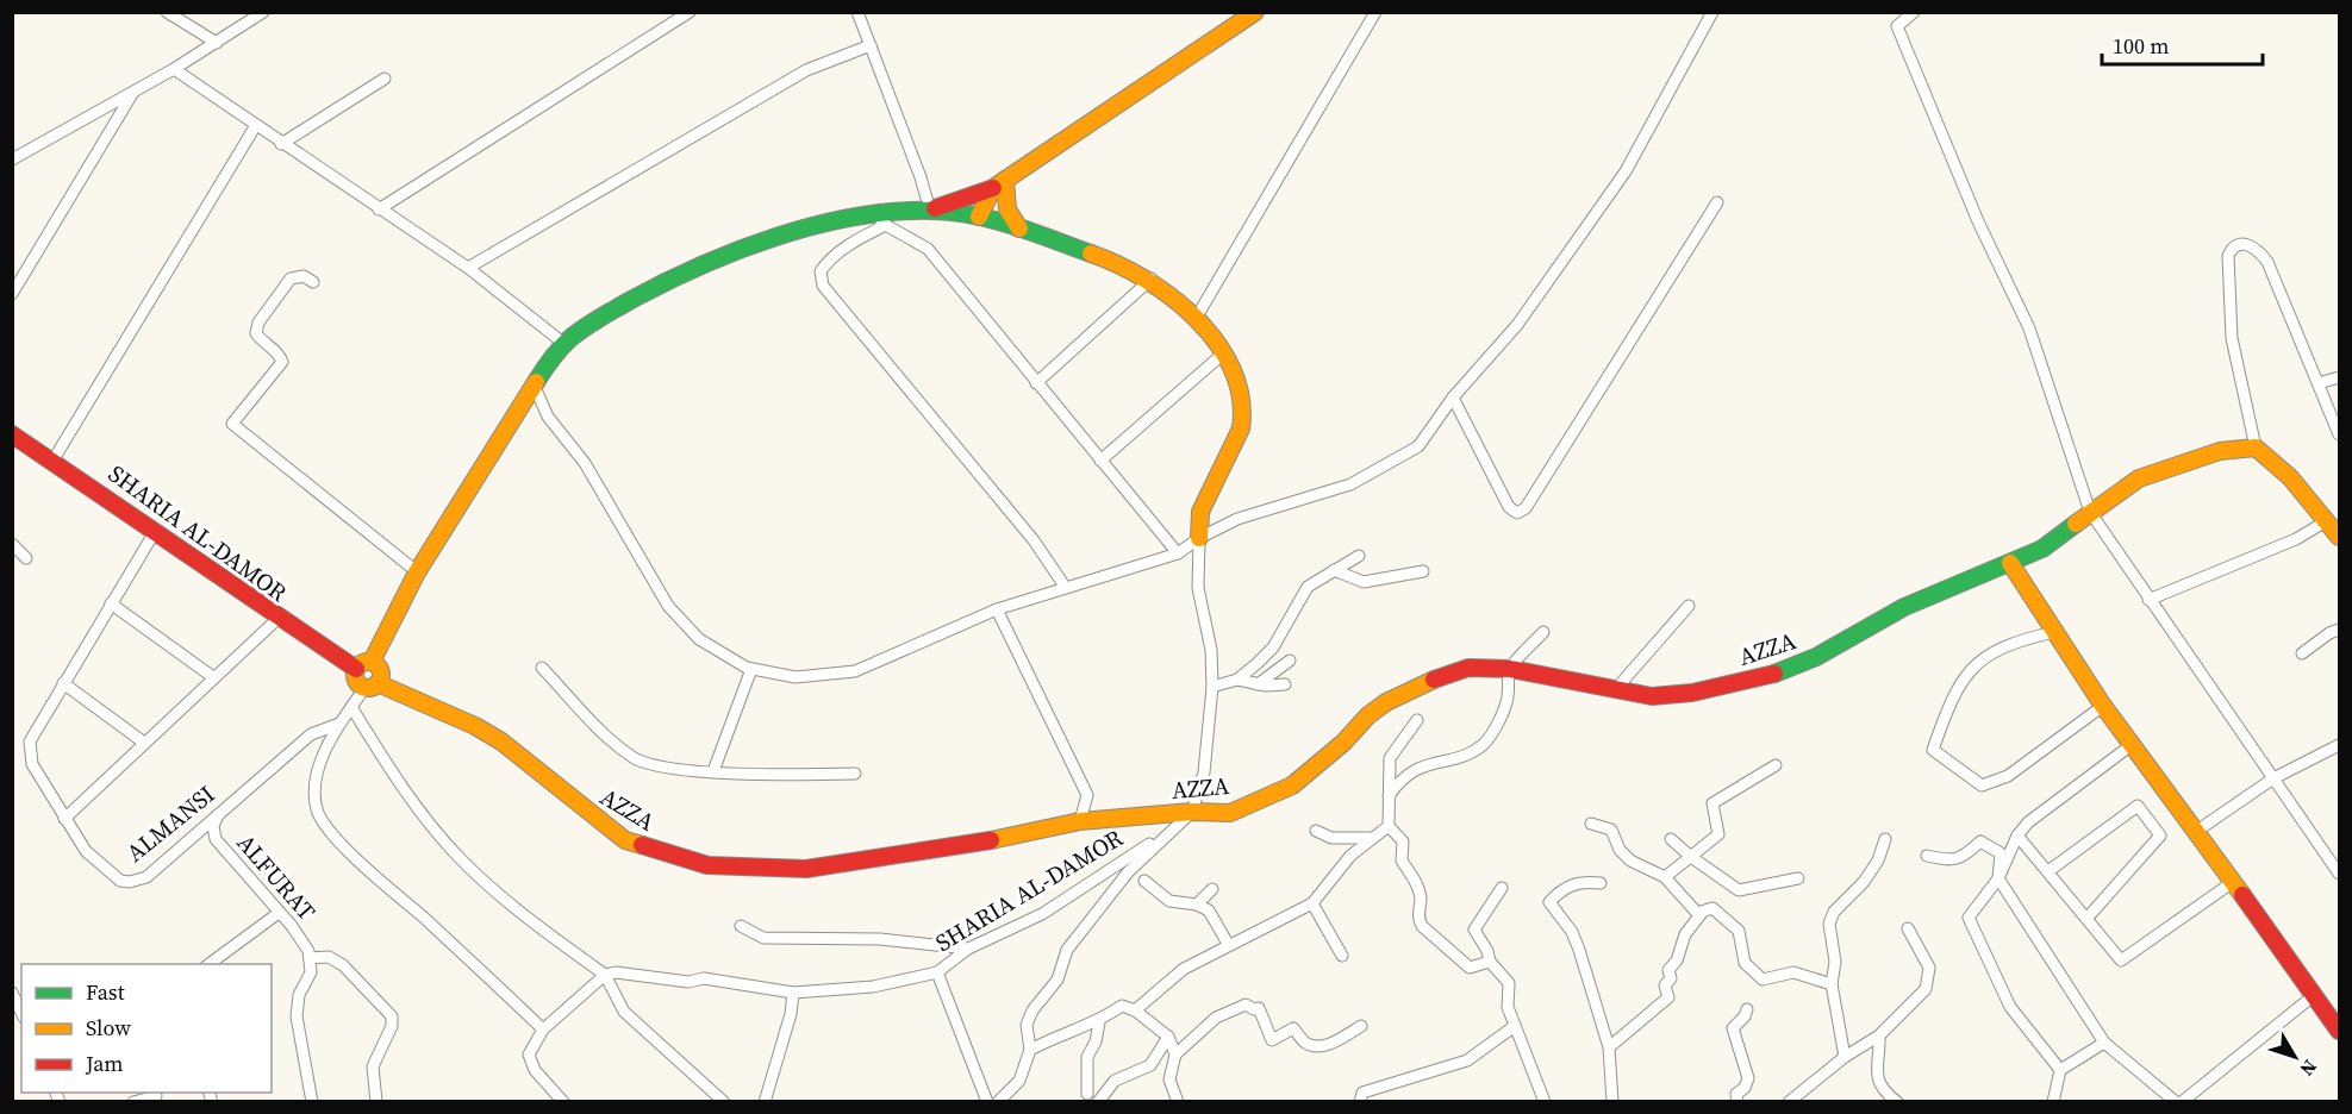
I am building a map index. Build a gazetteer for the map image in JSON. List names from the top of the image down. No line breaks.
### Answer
{"streets":{"street":["SHARIA AL-DAMOR","AZZA","ALMANSI","ALFURAT"]},"crossings":[["SHARIA AL-DAMOR","AZZA"],["SHARIA AL-DAMOR","ALMANSI"],["ALMANSI","ALFURAT"]],"legend":["Fast","Slow","Jam"],"scale_bar":"100 m","north":"bottom right"}
